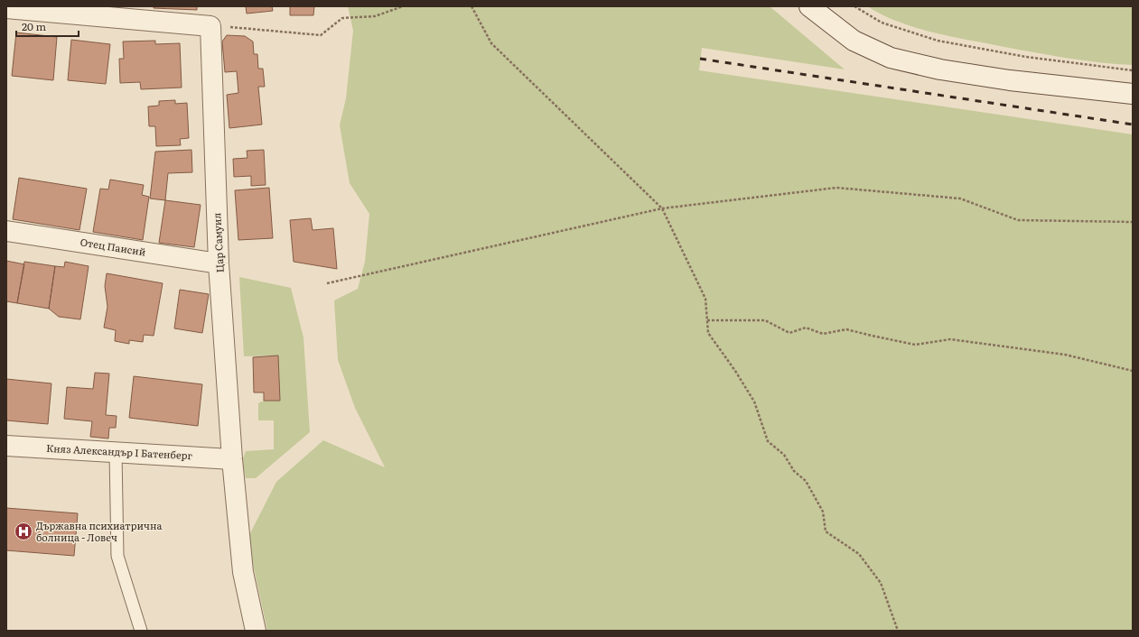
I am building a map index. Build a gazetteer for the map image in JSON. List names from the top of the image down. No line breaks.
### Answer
{"streets":{"street":["Цар Самуил","Отец Паисий","Княз Александър I Батенберг"]},"crossings":[["Цар Самуил","Отец Паисий"],["Цар Самуил","Княз Александър I Батенберг"]],"places":{"hospital":["Държавна психиатрична болница - Ловеч"]},"scale_bar":"20 m"}
